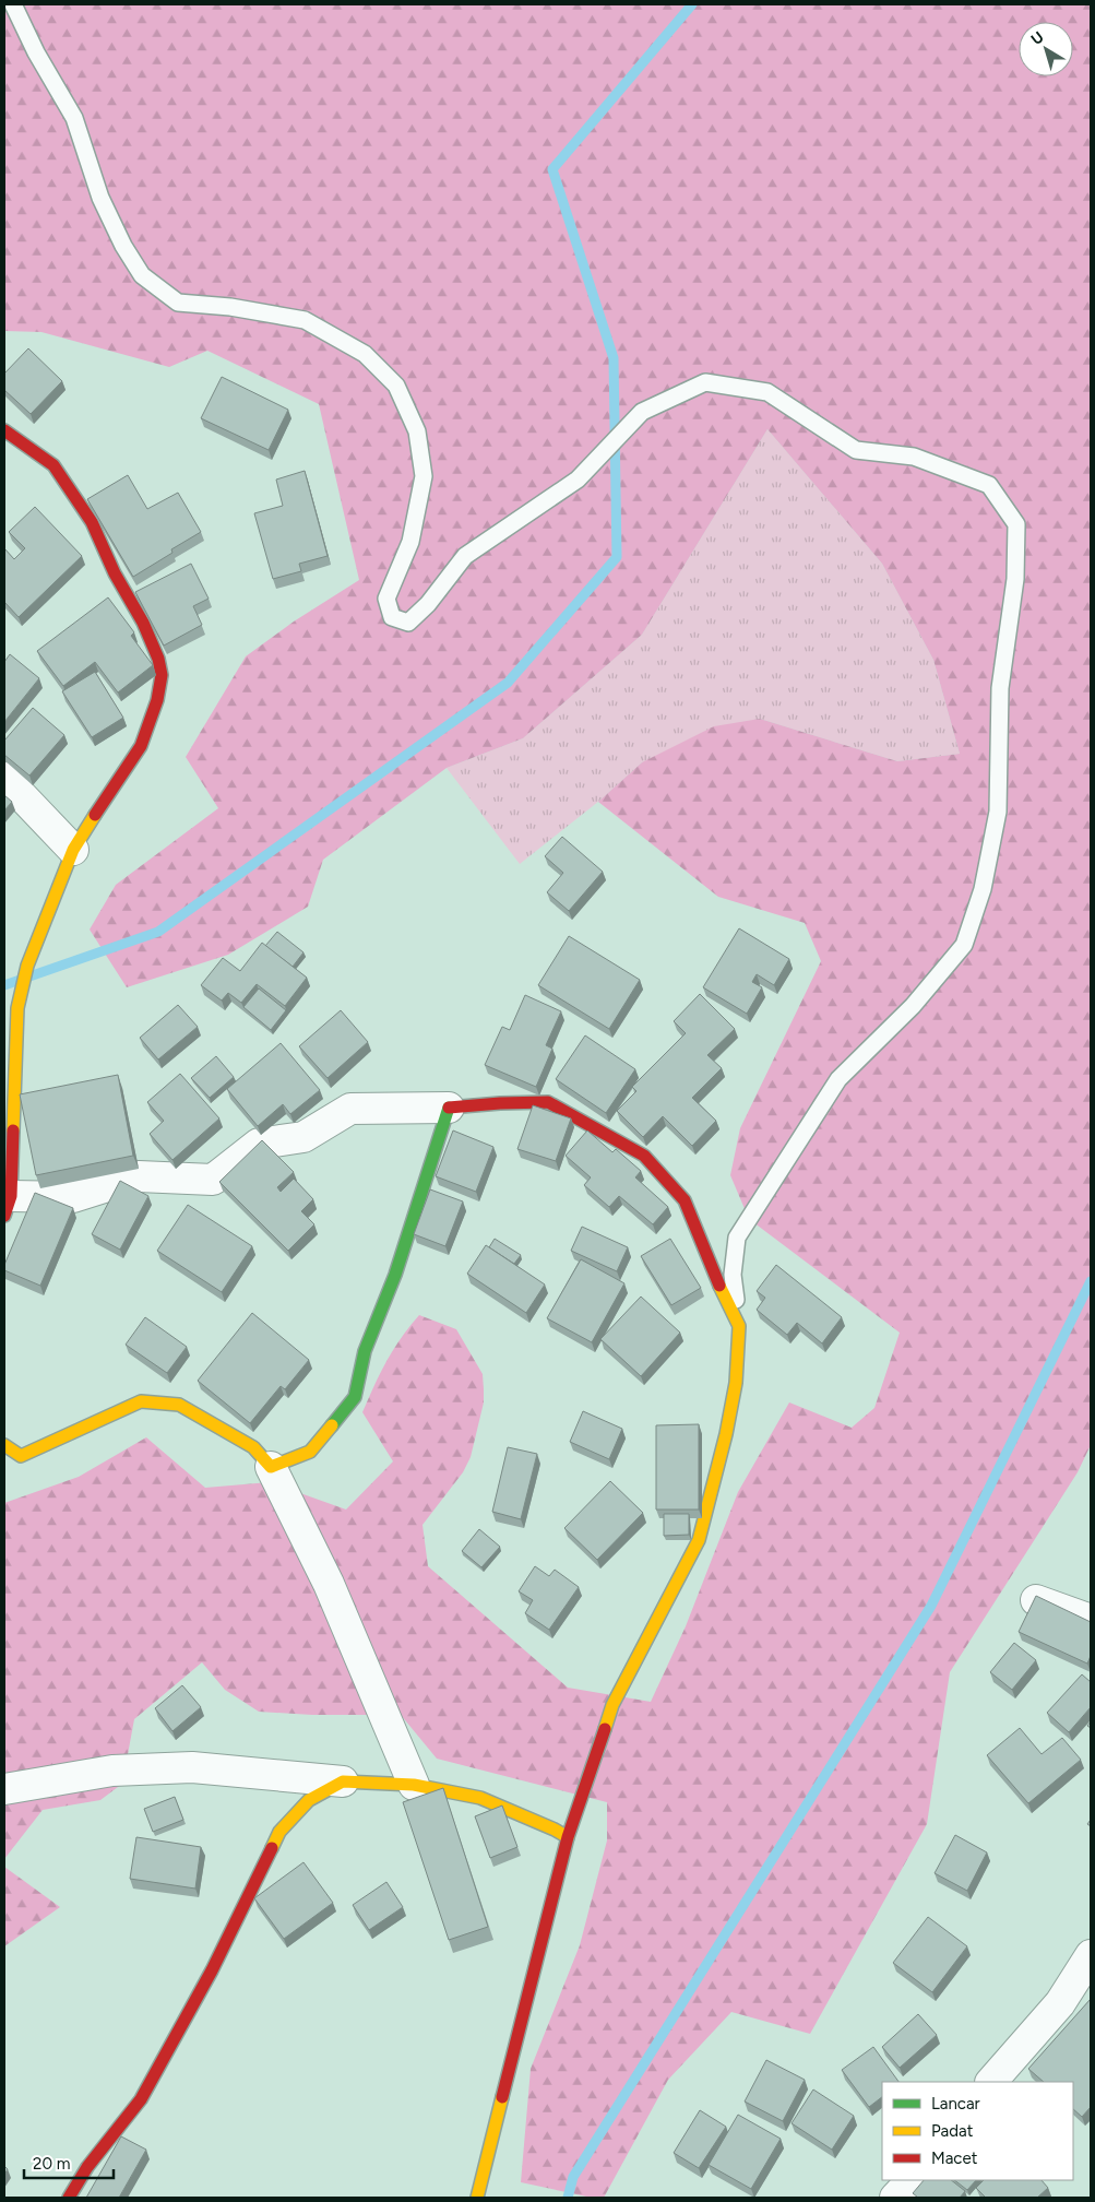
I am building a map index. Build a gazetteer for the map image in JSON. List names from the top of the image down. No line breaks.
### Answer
{"legend":["Lancar","Padat","Macet"],"scale_bar":"20 m","north":"top left"}
